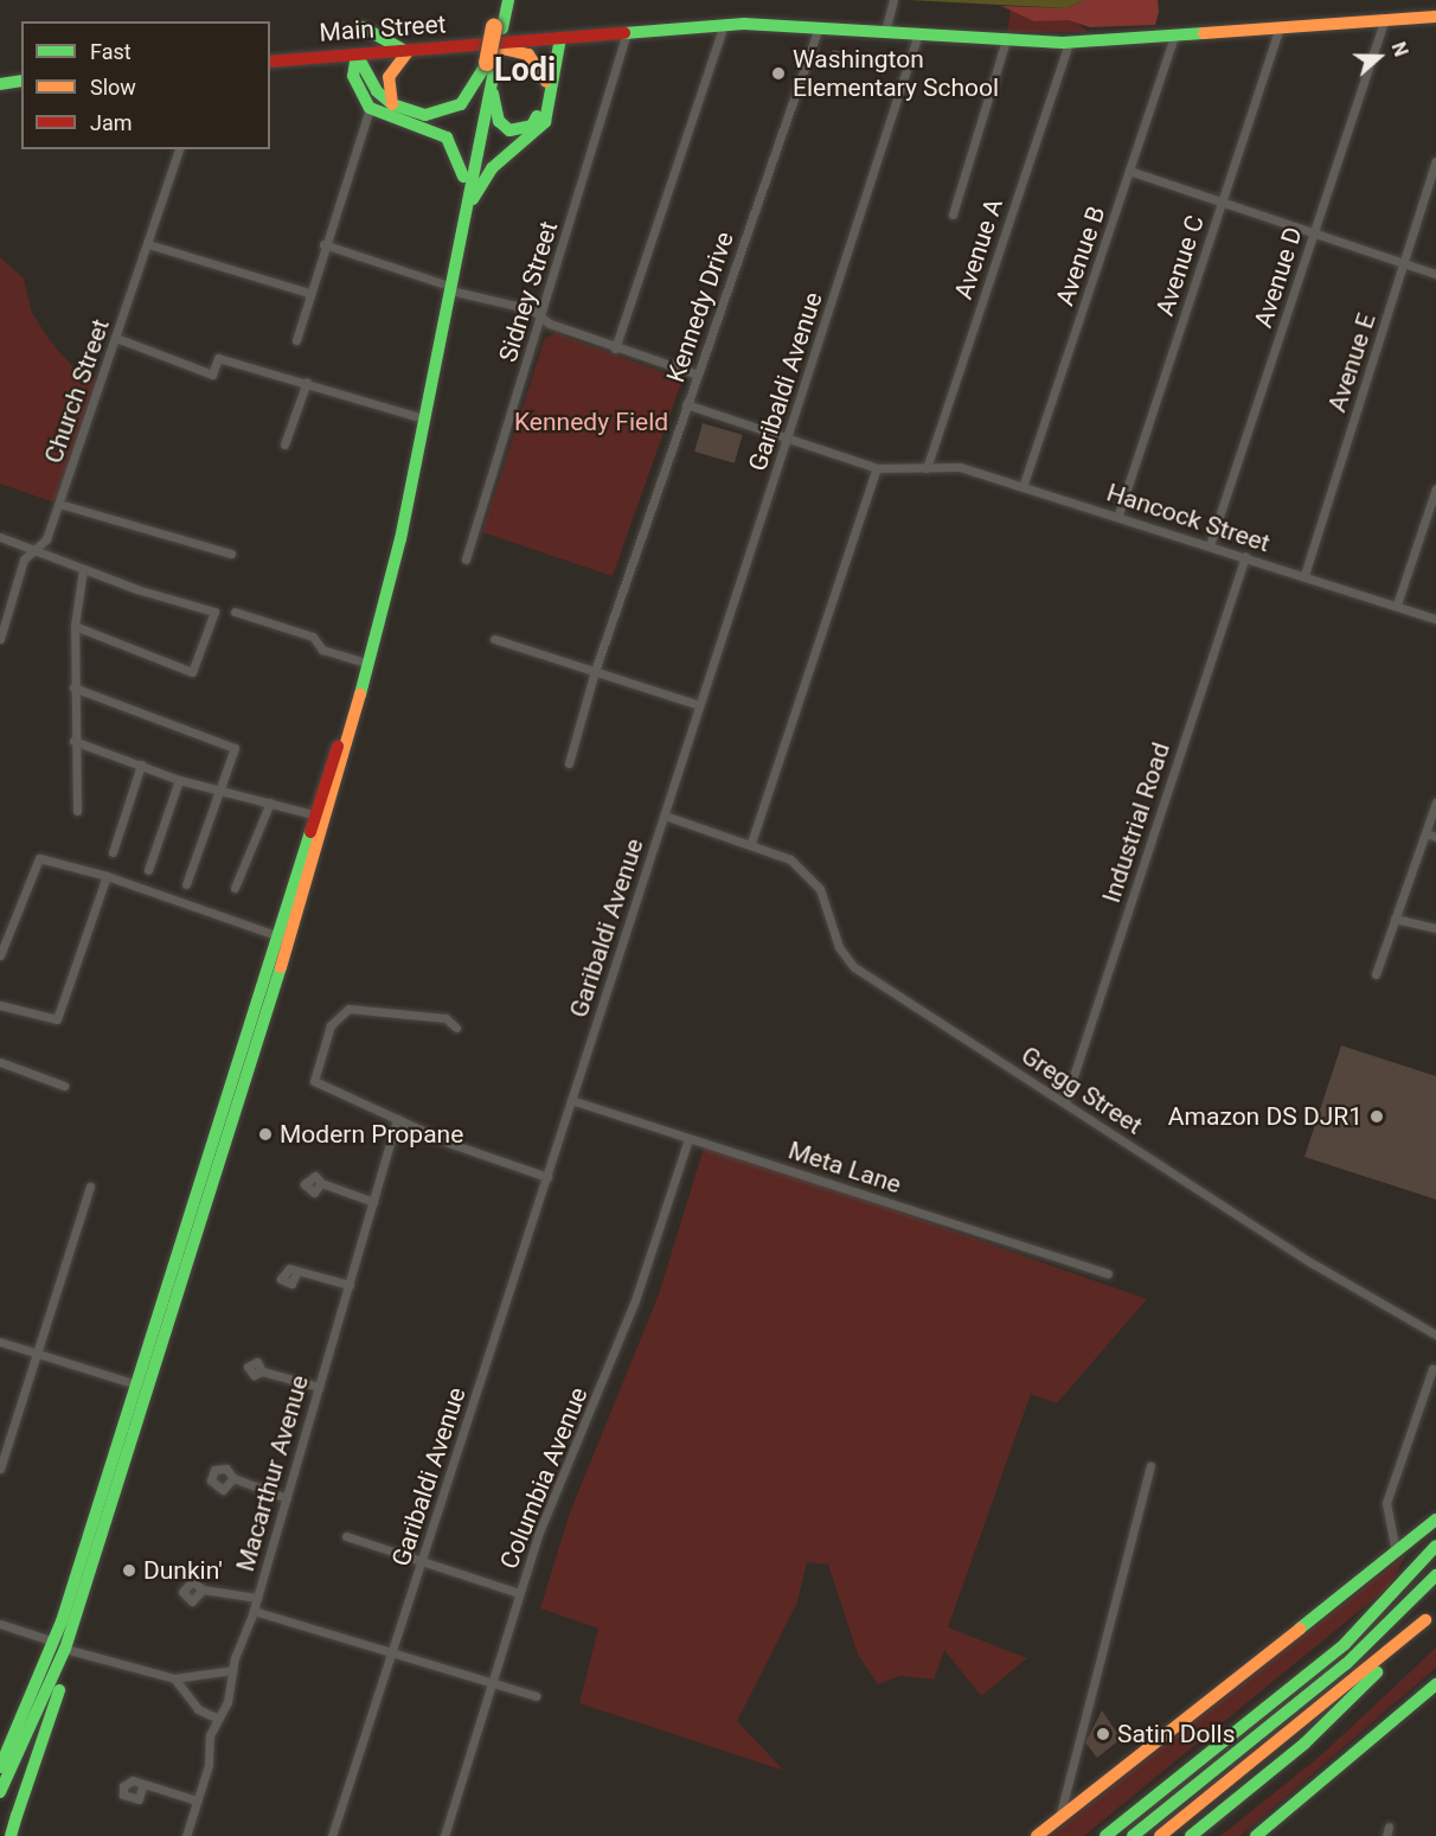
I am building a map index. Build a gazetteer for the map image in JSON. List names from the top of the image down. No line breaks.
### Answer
{"streets":{"main road":["Main Street"],"street":["Avenue A","Avenue B","Avenue C","Avenue D","Sidney Street","Kennedy Drive","Avenue E","Garibaldi Avenue","Church Street","Hancock Street","Industrial Road","Gregg Street","Meta Lane","Macarthur Avenue","Columbia Avenue"]},"crossings":[["Main Street","Avenue A"],["Main Street","Avenue B"],["Main Street","Avenue C"],["Main Street","Avenue D"],["Main Street","Sidney Street"],["Main Street","Kennedy Drive"],["Main Street","Garibaldi Avenue"],["Avenue A","Hancock Street"],["Avenue B","Hancock Street"],["Avenue C","Hancock Street"],["Avenue D","Hancock Street"],["Kennedy Drive","Hancock Street"],["Avenue E","Hancock Street"],["Garibaldi Avenue","Hancock Street"],["Garibaldi Avenue","Gregg Street"],["Garibaldi Avenue","Meta Lane"],["Hancock Street","Industrial Road"],["Industrial Road","Gregg Street"],["Meta Lane","Columbia Avenue"]],"districts":["Lodi"],"parks":["Kennedy Field"],"places":["Washington Elementary School","Amazon DS DJR1","Modern Propane","Dunkin'","Satin Dolls"],"legend":["Fast","Slow","Jam"],"north":"right"}
